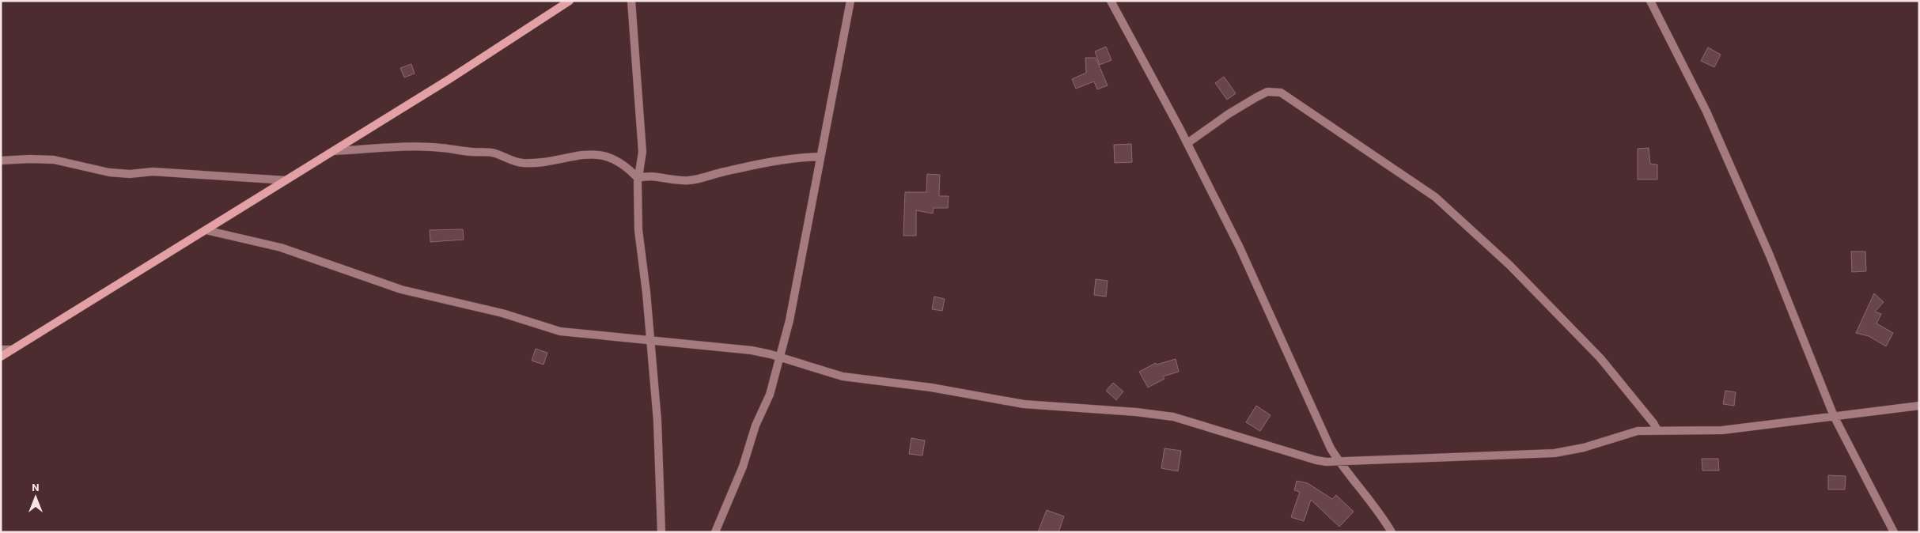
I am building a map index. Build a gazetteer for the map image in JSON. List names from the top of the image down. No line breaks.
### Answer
{"north":"top"}
